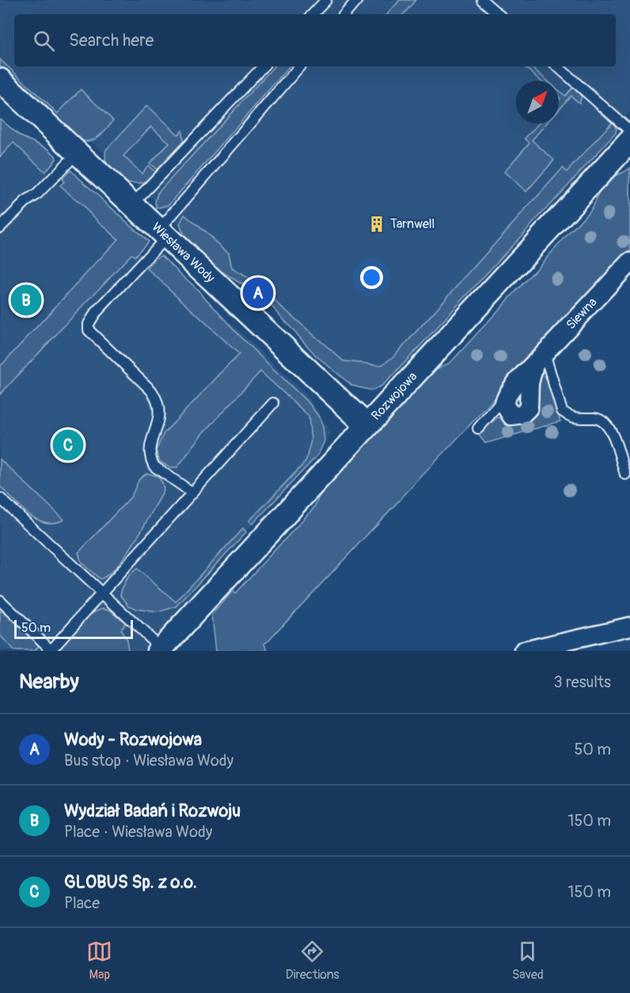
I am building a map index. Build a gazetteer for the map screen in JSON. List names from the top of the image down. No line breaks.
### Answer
{"streets":{"street":["Wiesława Wody","Siewna","Rozwojowa"]},"crossings":[["Wiesława Wody","Rozwojowa"]],"places":{"building":["Tarnwell"]},"scale_bar":"50 m","north":"top right","page":{"search":"Search here","pins":["A","B","C"],"scale":"50 m","heading":["Nearby","3 results"],"list":[{"mark":"A","name":"Wody - Rozwojowa","note":"Bus stop · Wiesława Wody","value":"50 m"},{"mark":"B","name":"Wydział Badań i Rozwoju","note":"Place · Wiesława Wody","value":"150 m"},{"mark":"C","name":"GLOBUS Sp. z o.o.","note":"Place","value":"150 m"}],"nav":["Map","Directions","Saved"]}}
